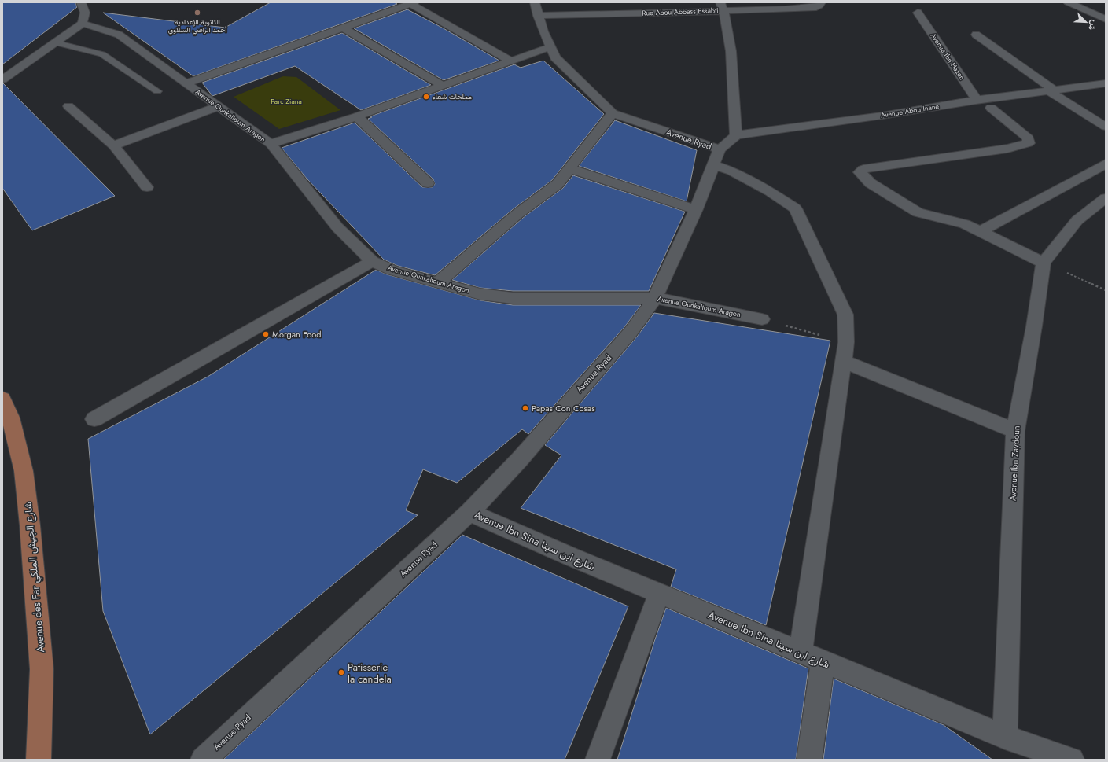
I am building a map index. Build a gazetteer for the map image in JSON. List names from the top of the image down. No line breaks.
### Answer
{"streets":{"main road":["Avenue des Far شارع الجيش الملكي"],"street":["Rue Abou Abbass Essabti","Avenue Ibn Hazen","Avenue Abou Inane","Avenue Ounkaltoum Aragon","Avenue Ryad","Avenue Ibn Zaydoun","Avenue Ibn Sina شارع ابن سينا"]},"crossings":[["Rue Abou Abbass Essabti","Avenue Ryad"],["Avenue Ibn Hazen","Avenue Abou Inane"],["Avenue Ounkaltoum Aragon","Avenue Ryad"],["Avenue Ryad","Avenue Ibn Sina شارع ابن سينا"],["Avenue Ibn Zaydoun","Avenue Ibn Sina شارع ابن سينا"]],"parks":["Parc Ziana"],"places":["الثانوية الإعدادية أحمد الراضي السلاوي","مملحات شعاء","Morgan Food","Papas Con Cosas","Patisserie la candela"],"north":"bottom right"}
